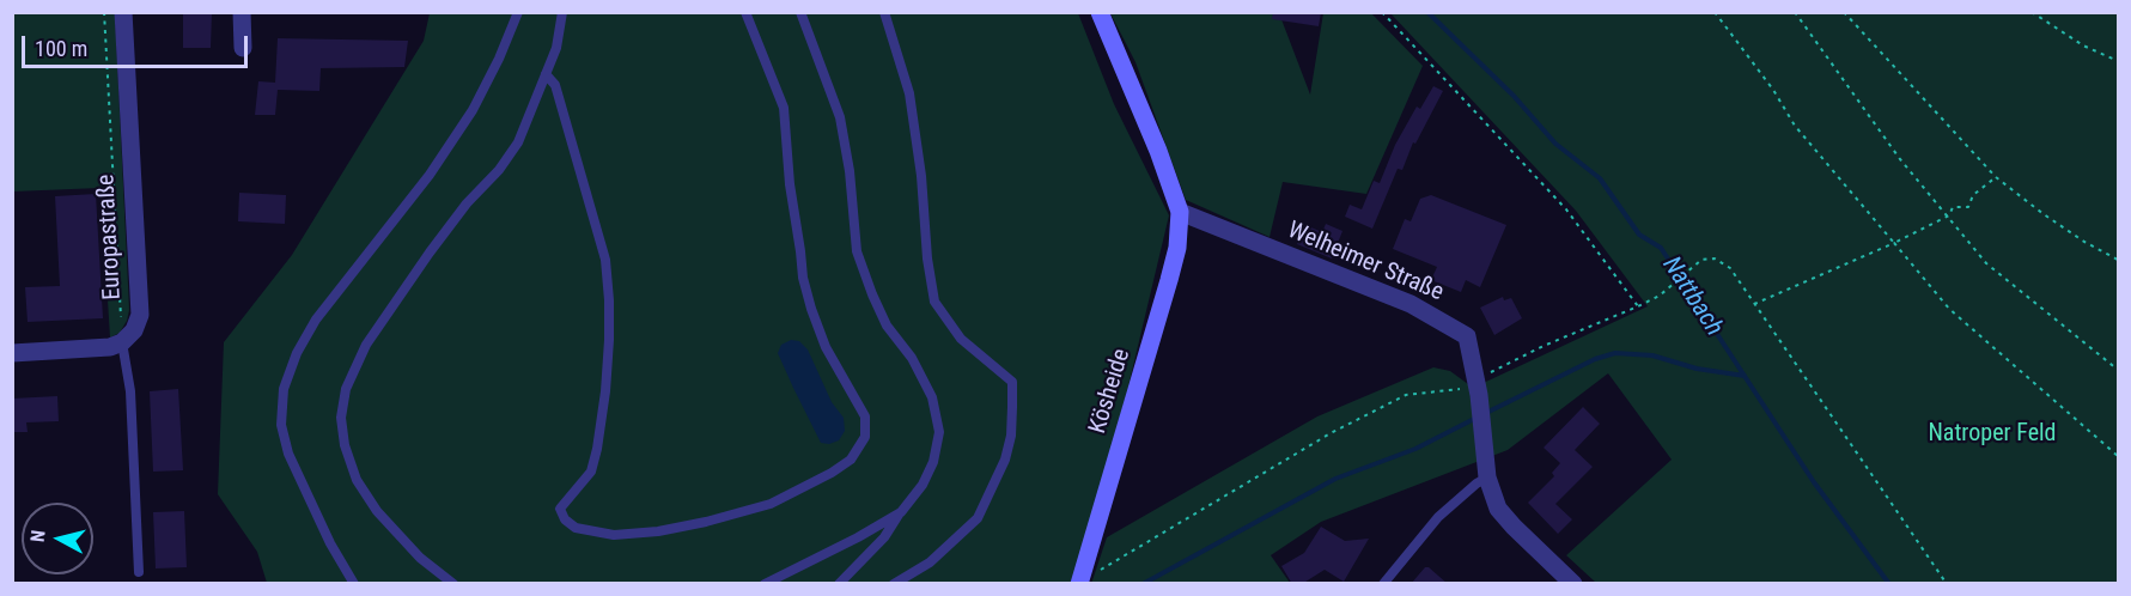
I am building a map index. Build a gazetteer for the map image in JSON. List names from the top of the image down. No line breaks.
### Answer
{"streets":{"street":["Europastraße","Welheimer Straße","Kösheide"]},"crossings":[["Welheimer Straße","Kösheide"]],"water":["Nattbach"],"parks":["Natroper Feld"],"scale_bar":"100 m","north":"left"}
